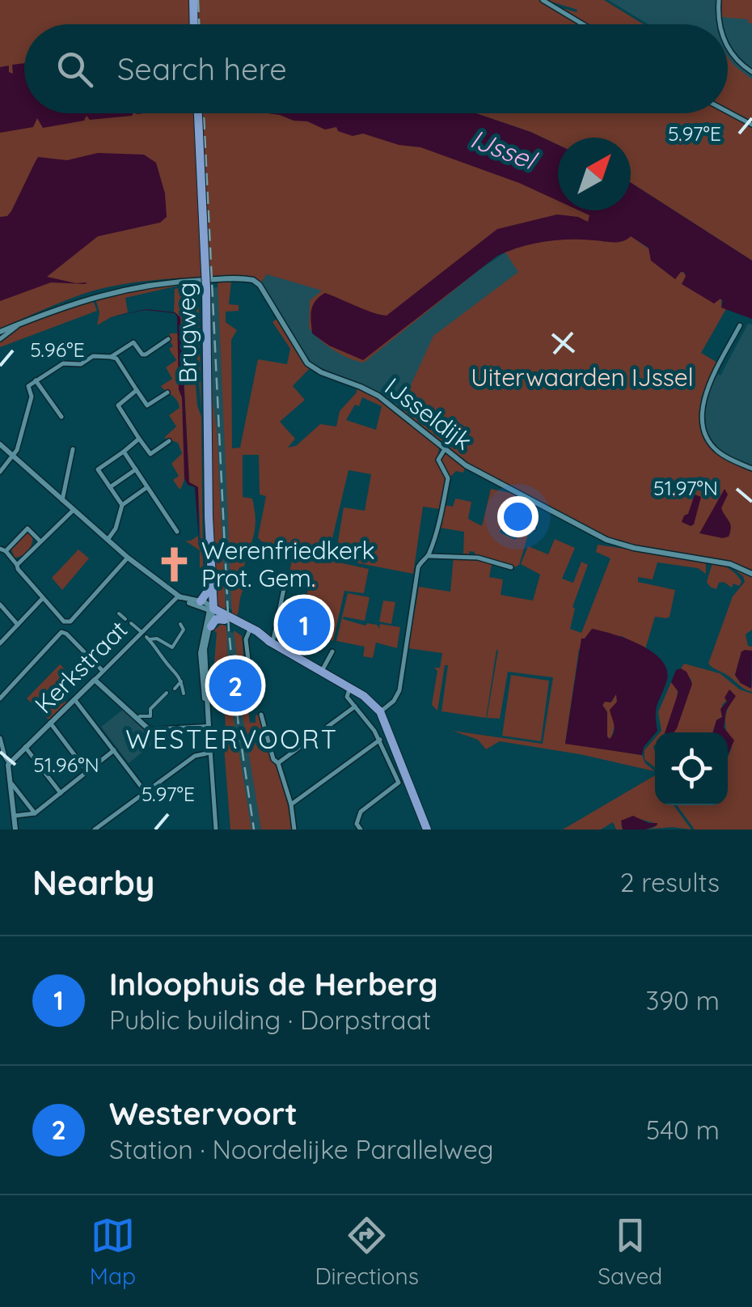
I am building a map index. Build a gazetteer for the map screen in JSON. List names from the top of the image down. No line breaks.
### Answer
{"streets":{"main road":["Brugweg"],"street":["IJsseldijk","Kerkstraat"]},"districts":["WESTERVOORT"],"water":["IJssel"],"parks":["Uiterwaarden IJssel"],"places":{"church":["Werenfriedkerk Prot. Gem."]},"north":"top right","page":{"search":"Search here","pins":["1","2"],"heading":["Nearby","2 results"],"list":[{"mark":"1","name":"Inloophuis de Herberg","note":"Public building · Dorpstraat","value":"390 m"},{"mark":"2","name":"Westervoort","note":"Station · Noordelijke Parallelweg","value":"540 m"}],"nav":["Map","Directions","Saved"]},"coordinates":["5.97°E","5.96°E","51.97°N","51.96°N"]}
